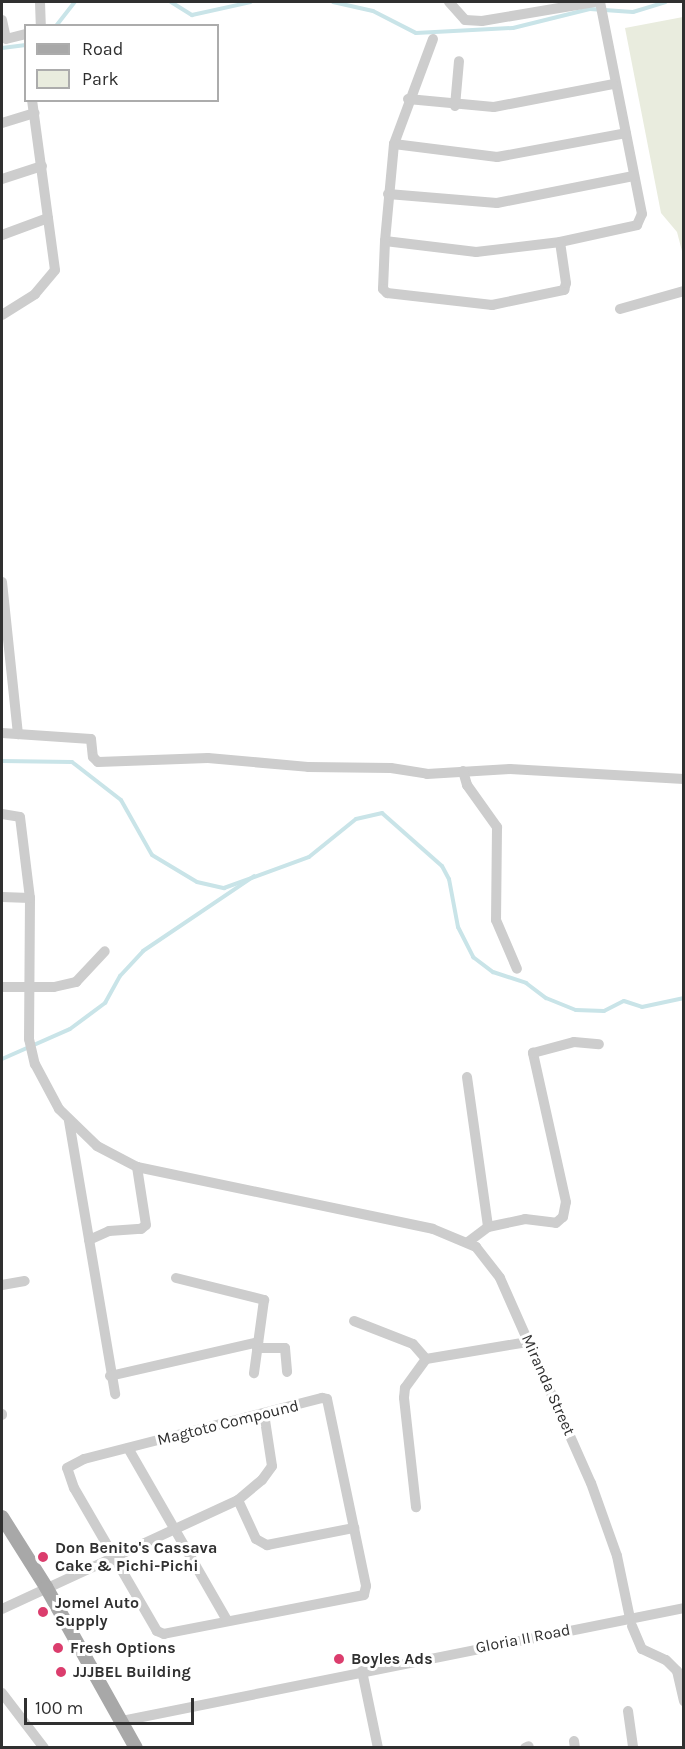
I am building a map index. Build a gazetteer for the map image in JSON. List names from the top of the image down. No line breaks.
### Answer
{"streets":{"street":["Miranda Street","Magtoto Compound","Gloria II Road"]},"crossings":[["Miranda Street","Gloria II Road"]],"places":["Don Benito's Cassava Cake & Pichi-Pichi","Jomel Auto Supply","Fresh Options","Boyles Ads","JJJBEL Building"],"legend":["Road","Park"],"scale_bar":"100 m"}
